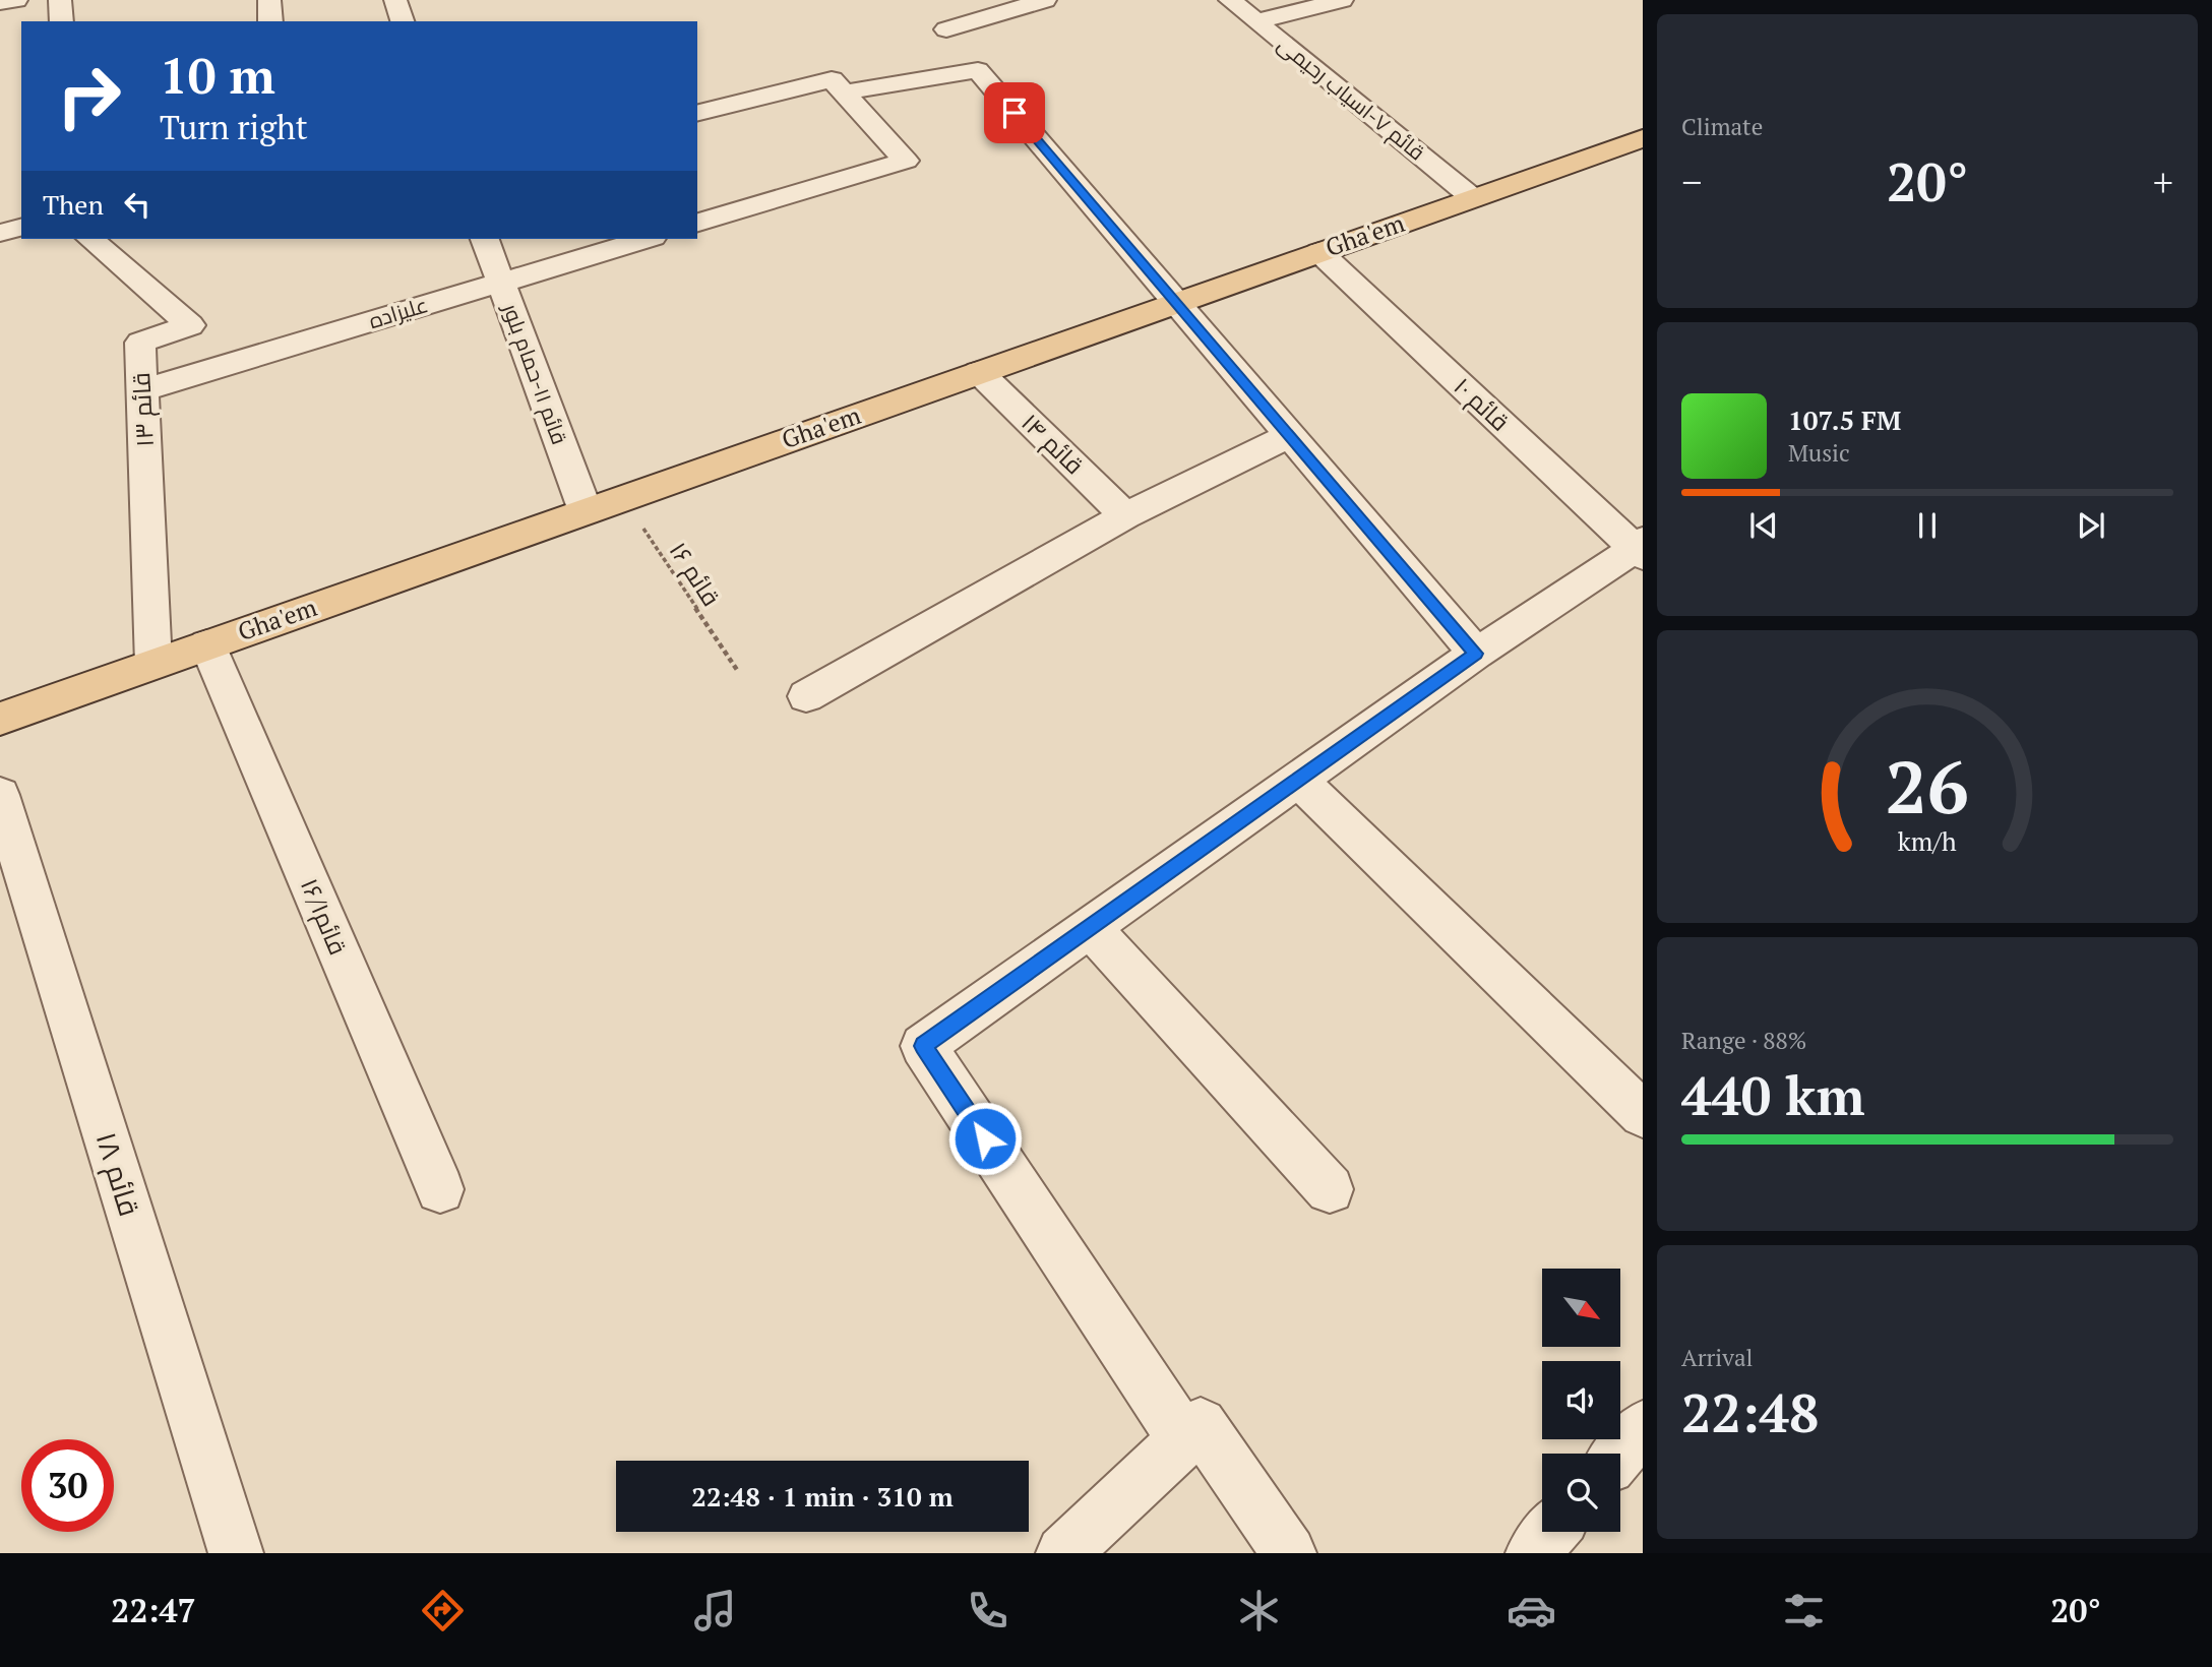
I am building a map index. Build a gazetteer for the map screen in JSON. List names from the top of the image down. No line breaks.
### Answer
{"streets":{"main road":["Gha'em"],"street":["قائم ۷-اسیاب رحیمی","علیزاده","قائم ۱۱-حمام بلور","قائم ۱۰","قائم ۱۳","قائم ۱۴","قائم۱۶/۱","قائم ۱۸"],"path":["قائم ۱۶"]},"crossings":[["قائم ۷-اسیاب رحیمی","Gha'em"],["Gha'em","قائم ۱۱-حمام بلور"],["Gha'em","قائم ۱۰"],["Gha'em","قائم ۱۳"],["Gha'em","قائم ۱۴"],["Gha'em","قائم ۱۶"],["Gha'em","قائم۱۶/۱"],["علیزاده","قائم ۱۱-حمام بلور"],["علیزاده","قائم ۱۳"]],"north":"bottom right","page":{"tile":["Climate",["Range · 88%","440 km"],["Arrival","22:48"]],"turn":["10 m","Turn right"],"heat":["−","20°","+"],"then":"Then","song":["107.5 FM","Music"],"limit":"30","trip":"22:48 · 1 min · 310 m","tabs":["22:47","20°"],"gauge":["26","km/h"]}}
